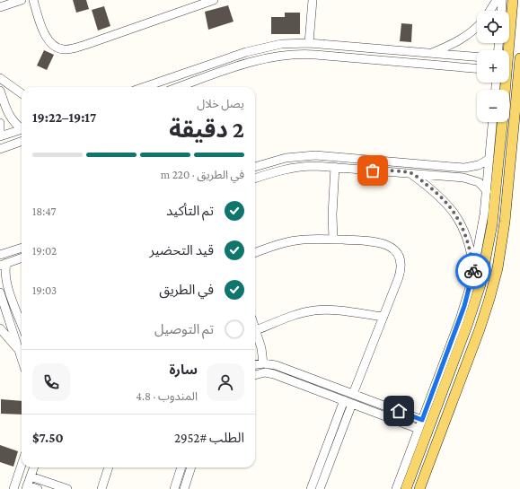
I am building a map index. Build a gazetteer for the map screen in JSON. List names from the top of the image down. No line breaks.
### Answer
{"page":{"map_buttons":["+","−"],"heading":["2 دقيقة","يصل خلال","19:17–19:22"],"panel":["سارة","المندوب · 4.8","الطلب #2952","$7.50"],"bar":"في الطريق · 220 m","list":[["تم التأكيد","18:47"],["قيد التحضير","19:02"],["في الطريق","19:03"],"تم التوصيل"]}}
